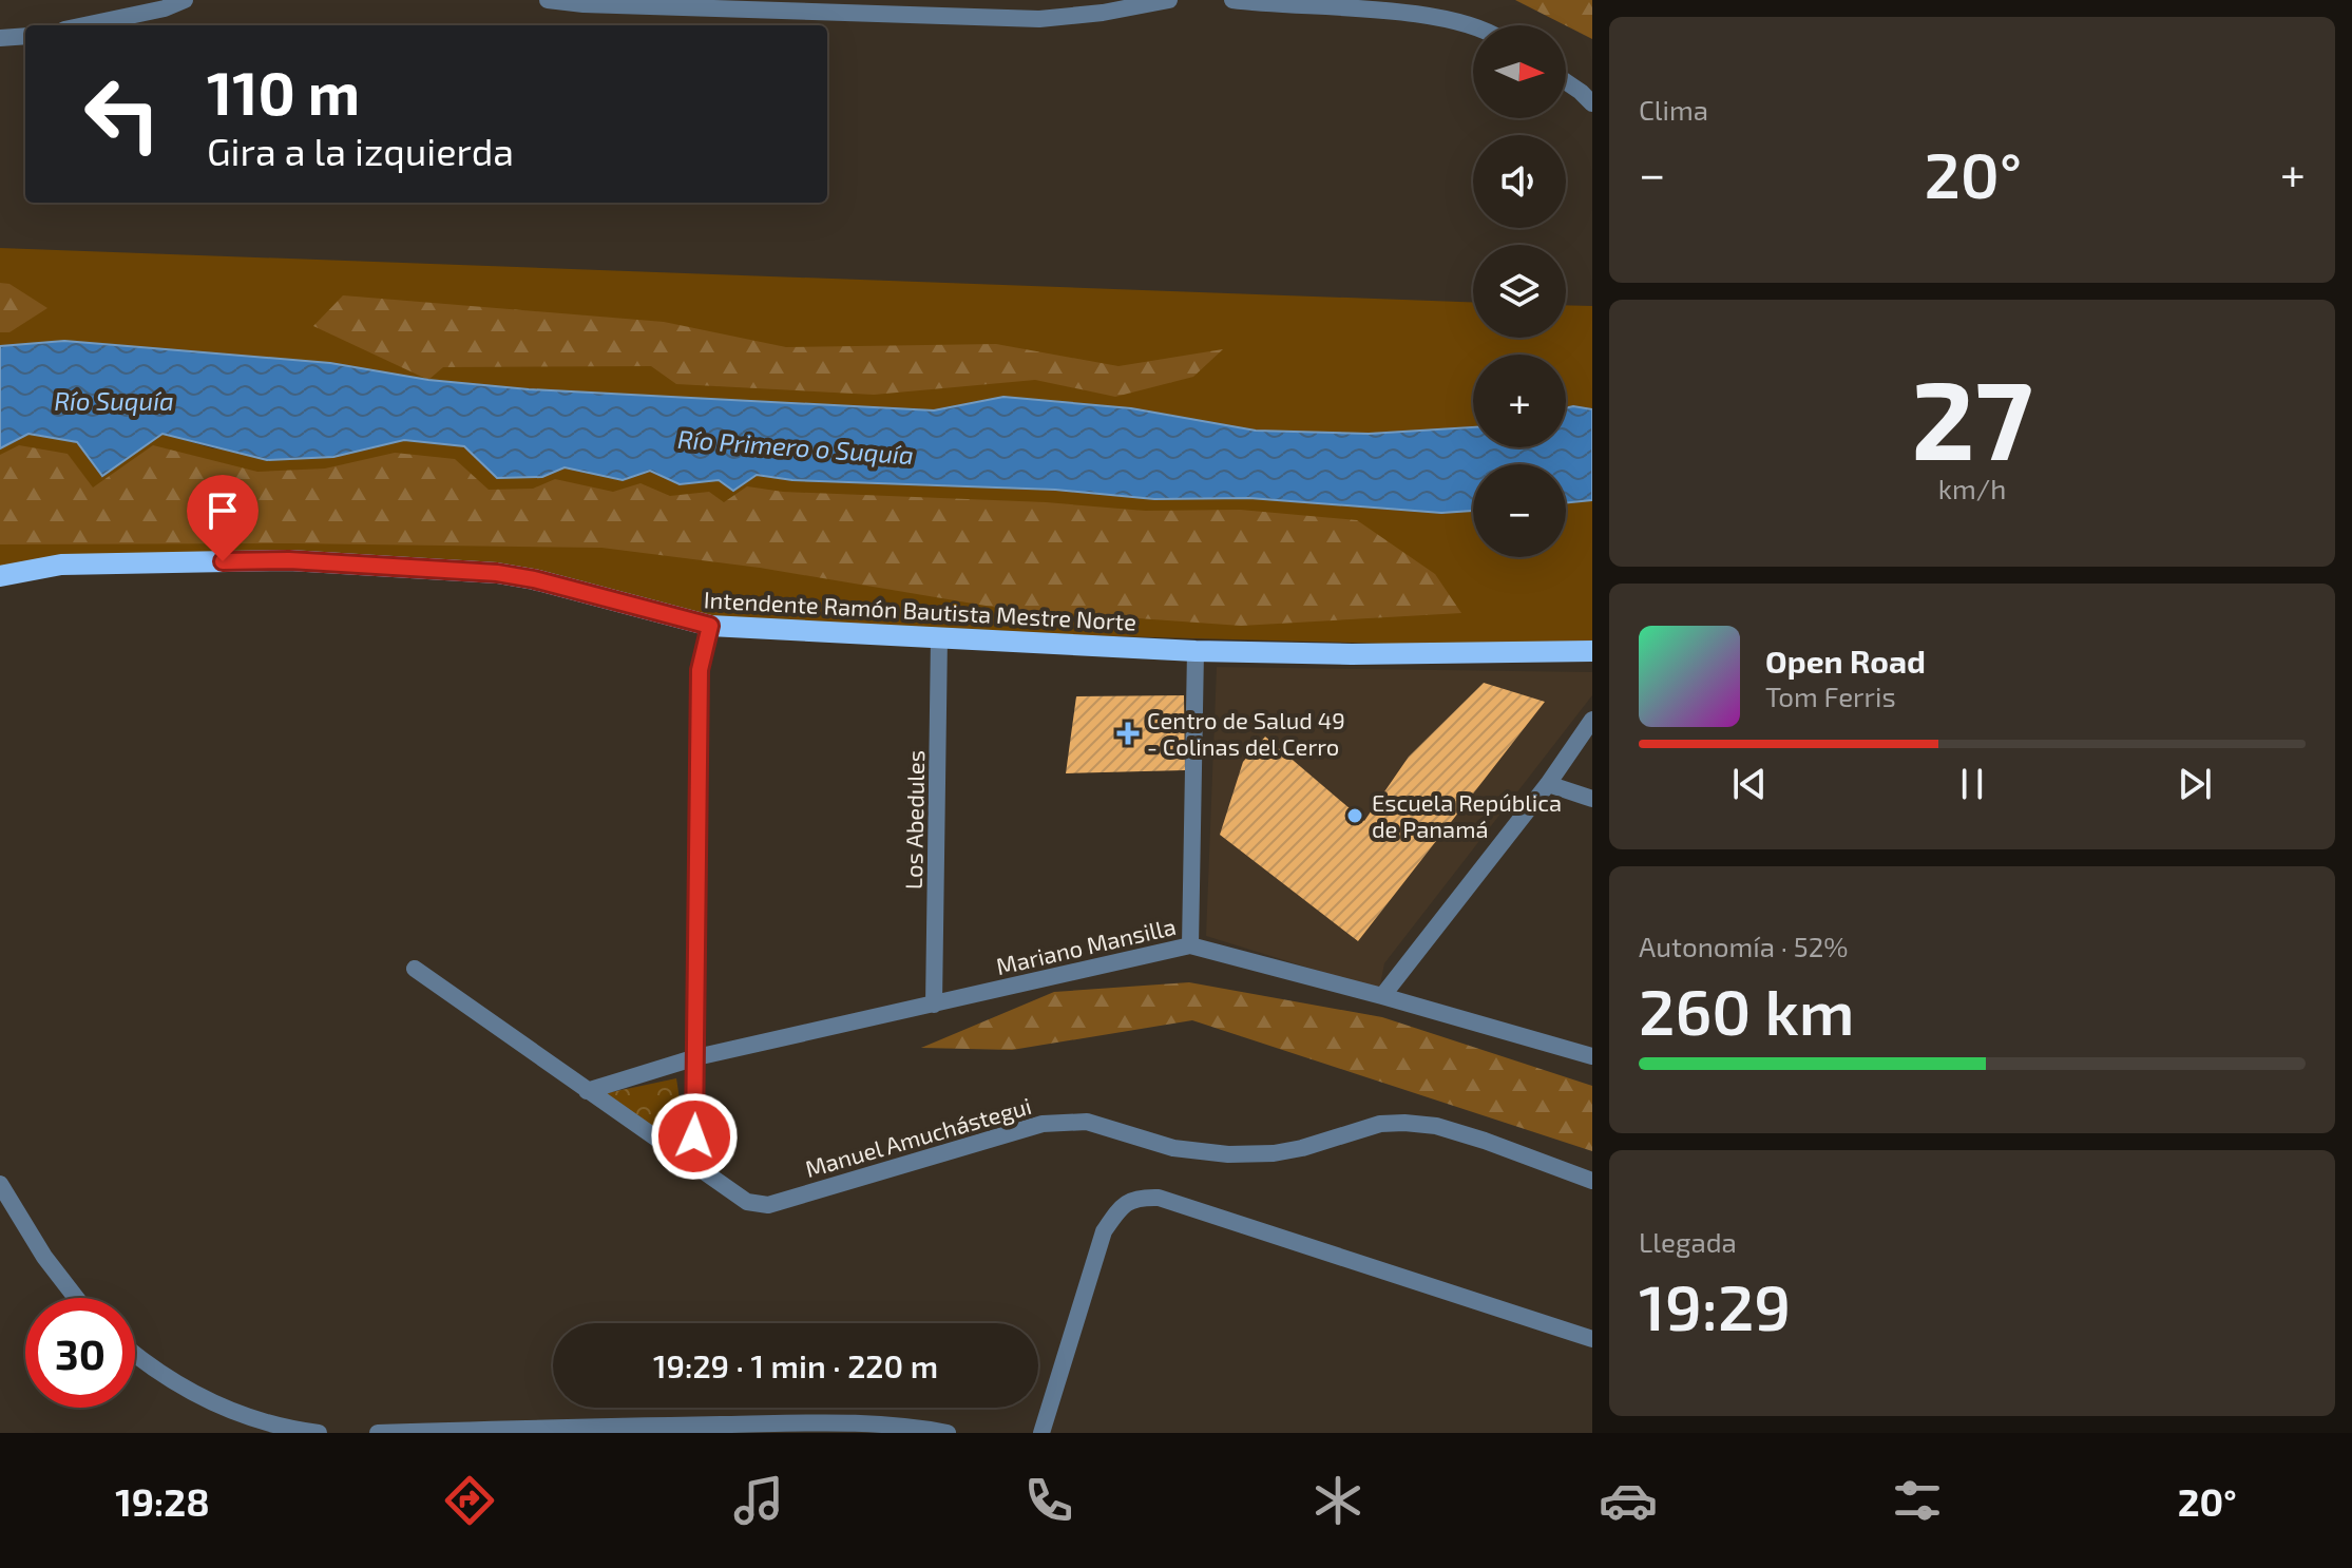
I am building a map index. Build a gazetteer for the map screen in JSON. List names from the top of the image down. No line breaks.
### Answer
{"streets":{"main road":["Intendente Ramón Bautista Mestre Norte"],"street":["Los Abedules","Mariano Mansilla","Manuel Amuchástegui"]},"crossings":[["Intendente Ramón Bautista Mestre Norte","Los Abedules"],["Los Abedules","Mariano Mansilla"],["Mariano Mansilla","Manuel Amuchástegui"]],"water":["Río Suquía","Río Primero o Suquía"],"places":{"health":["Centro de Salud 49 - Colinas del Cerro"],"other":["Escuela República de Panamá"]},"north":"right","page":{"tile":["Clima",["27","km/h"],["Autonomía · 52%","260 km"],["Llegada","19:29"]],"map_buttons":["+","−"],"turn":["110 m","Gira a la izquierda"],"heat":["−","20°","+"],"song":["Open Road","Tom Ferris"],"limit":"30","trip":"19:29 · 1 min · 220 m","tabs":["19:28","20°"]}}
